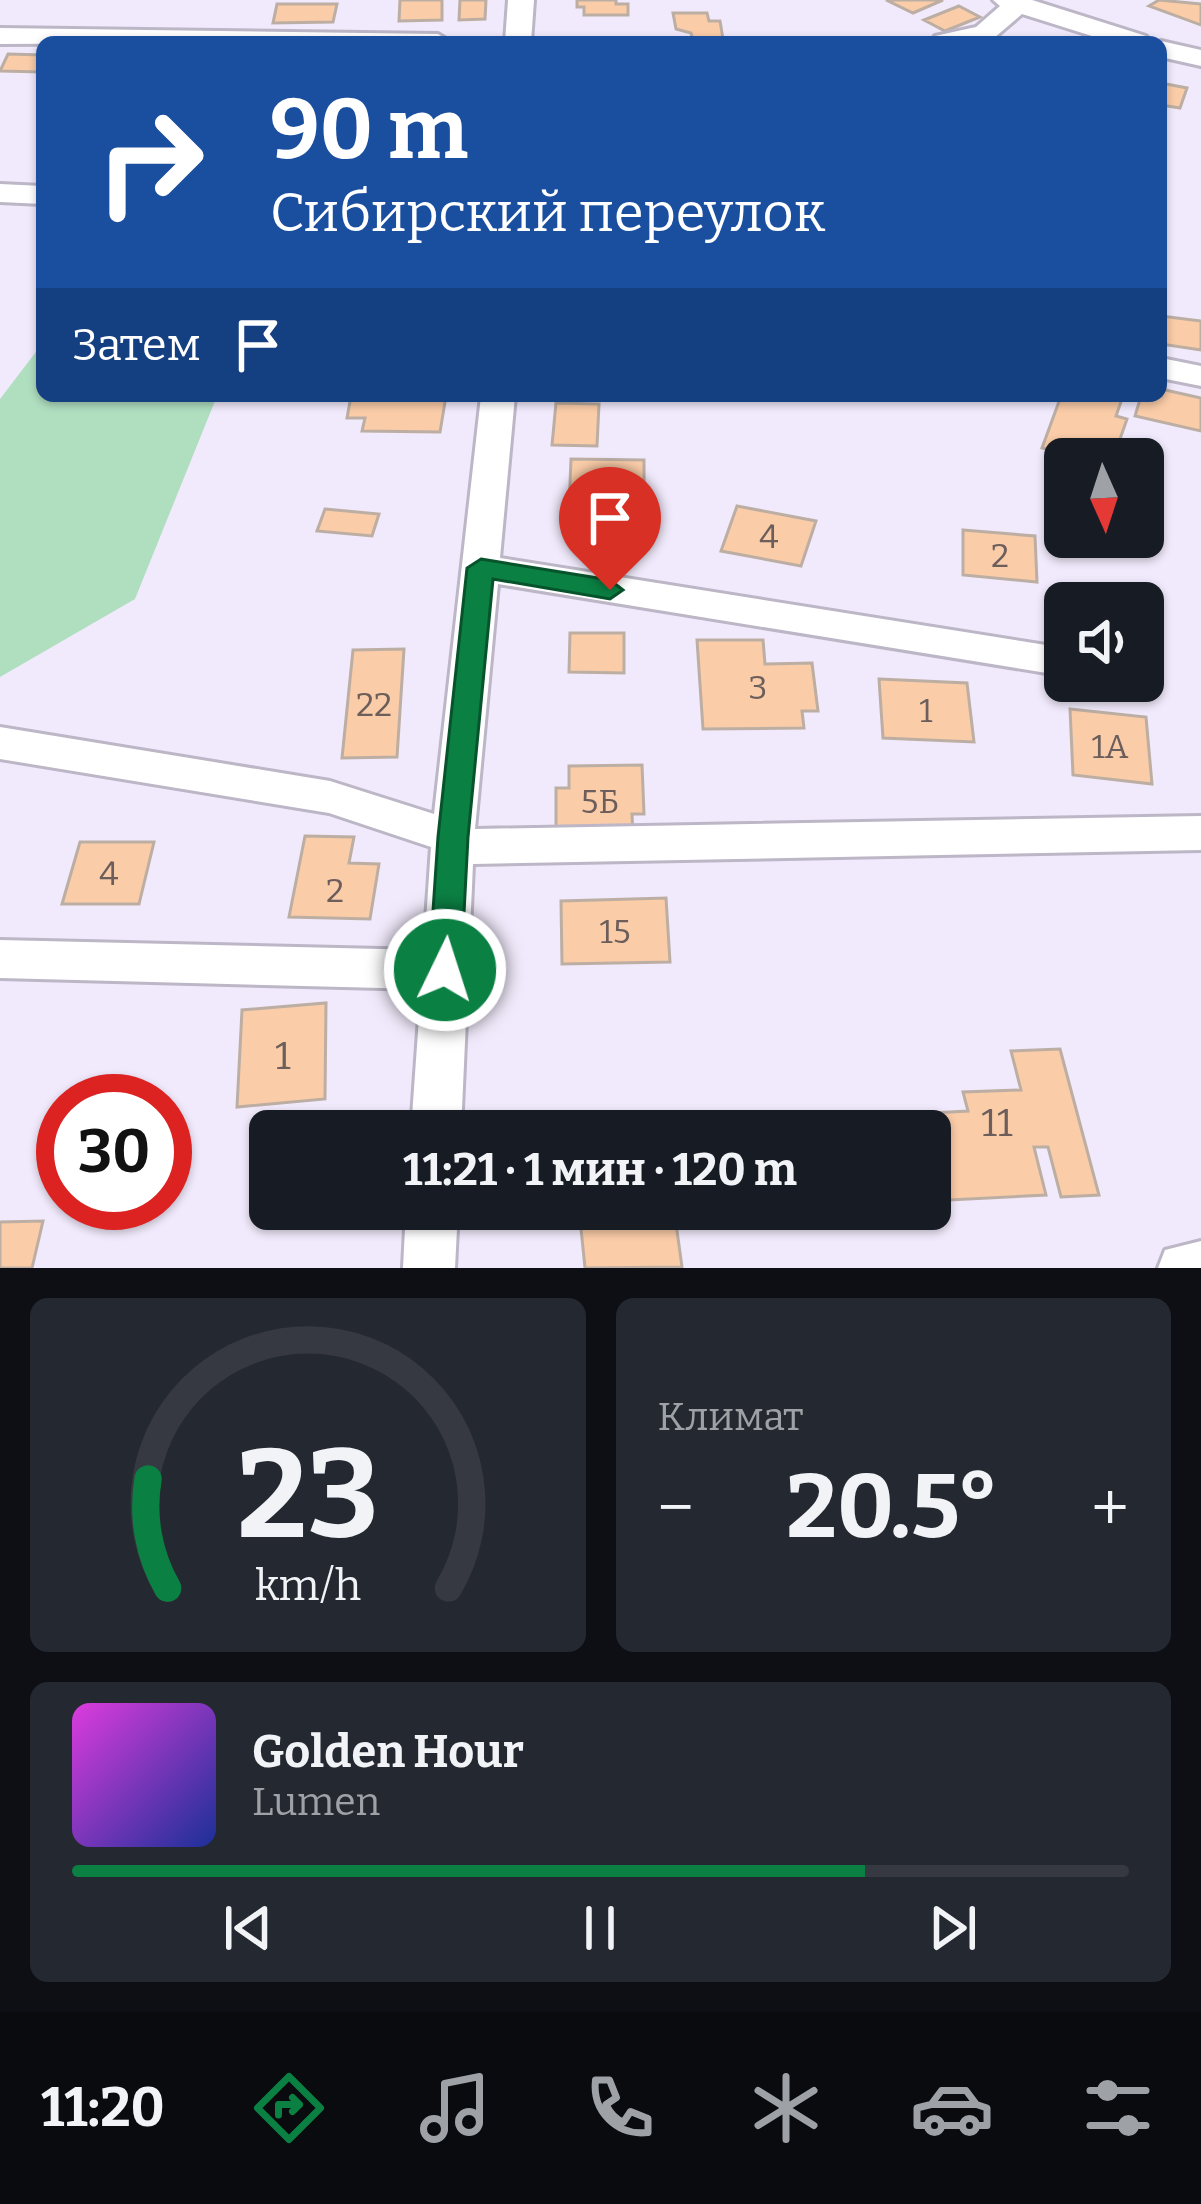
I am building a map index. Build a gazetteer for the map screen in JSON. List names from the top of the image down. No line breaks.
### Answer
{"house_numbers":["4","2","3","22","1","1А","5Б","4","2","15","1","11"],"north":"bottom","page":{"turn":["90 m","Сибирский переулок"],"then":"Затем","limit":"30","trip":"11:21 · 1 мин · 120 m","tile":"Климат","heat":["−","20.5°","+"],"song":["Golden Hour","Lumen"],"tabs":"11:20","gauge":["23","km/h"]}}
